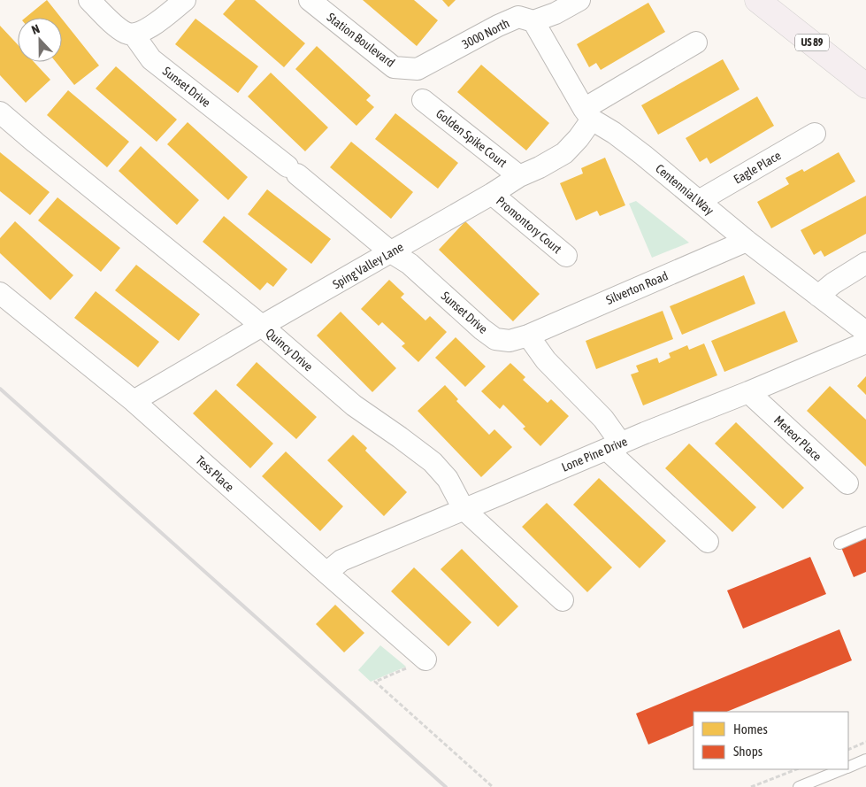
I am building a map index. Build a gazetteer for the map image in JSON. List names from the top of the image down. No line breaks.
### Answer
{"streets":{"main road":["US 89"],"street":["3000 North","Station Boulevard","Sunset Drive","Golden Spike Court","Eagle Place","Centennial Way","Promontory Court","Sping Valley Lane","Silverton Road","Quincy Drive","Meteor Place","Lone Pine Drive","Tess Place"]},"crossings":[["3000 North","Station Boulevard"],["3000 North","Centennial Way"],["Sunset Drive","Sping Valley Lane"],["Sunset Drive","Silverton Road"],["Golden Spike Court","Sping Valley Lane"],["Eagle Place","Centennial Way"],["Centennial Way","Sping Valley Lane"],["Centennial Way","Silverton Road"],["Promontory Court","Sping Valley Lane"],["Sping Valley Lane","Quincy Drive"],["Sping Valley Lane","Tess Place"],["Quincy Drive","Lone Pine Drive"],["Meteor Place","Lone Pine Drive"],["Lone Pine Drive","Tess Place"]],"legend":["Homes","Shops"],"north":"top"}
